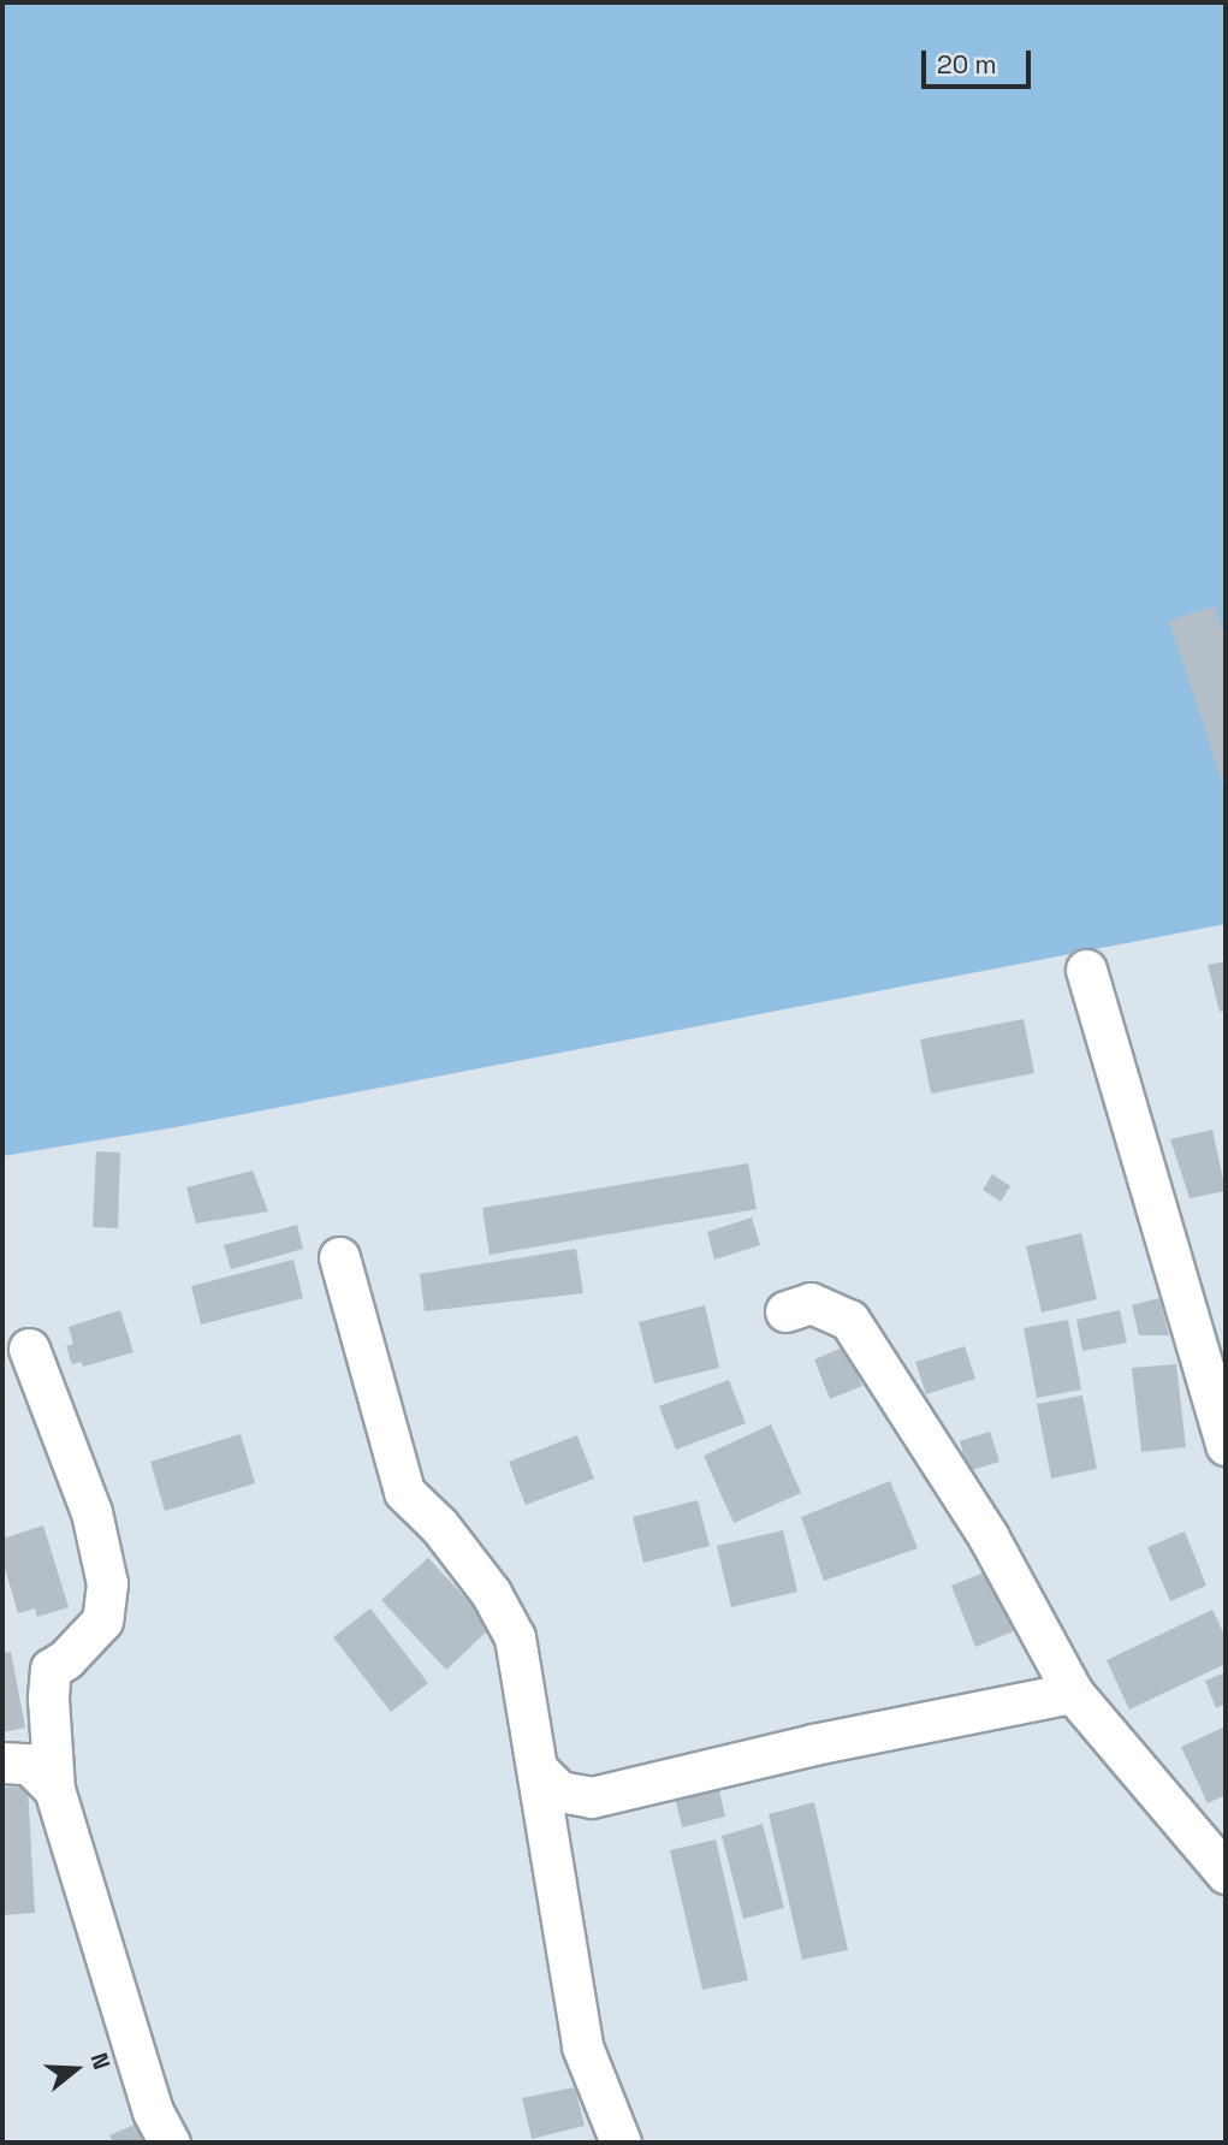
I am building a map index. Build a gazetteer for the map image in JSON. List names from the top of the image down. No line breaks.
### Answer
{"scale_bar":"20 m","north":"right"}
